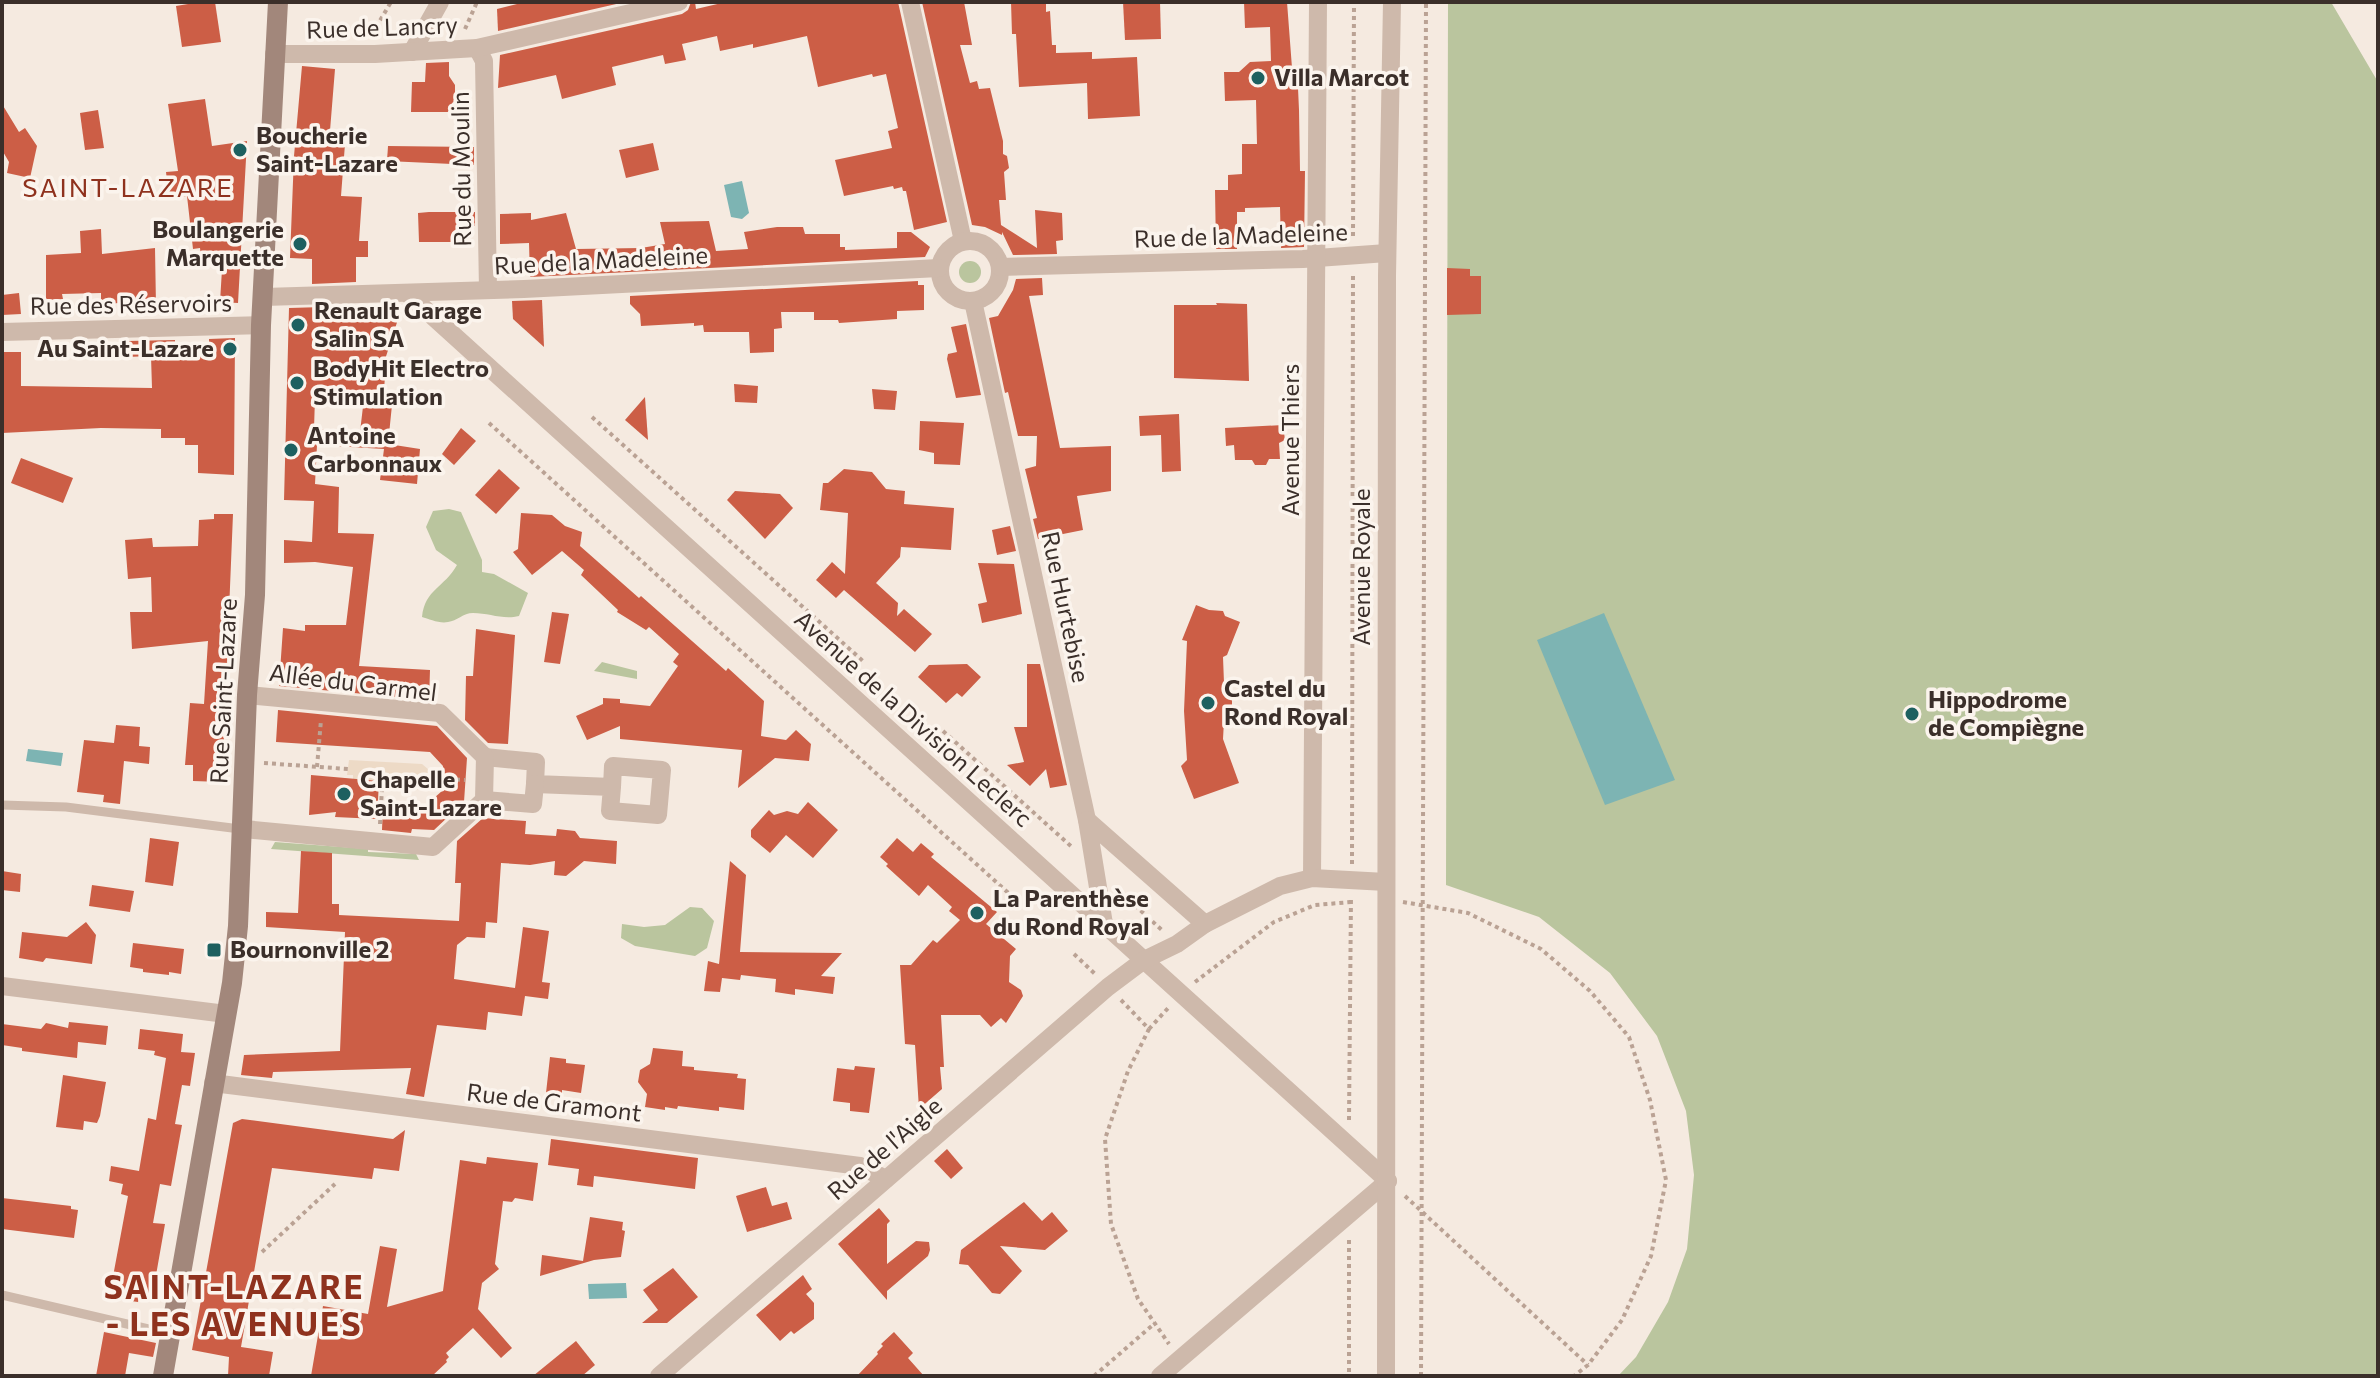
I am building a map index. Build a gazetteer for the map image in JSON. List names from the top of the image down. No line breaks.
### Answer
{"streets":{"main road":["Rue Saint-Lazare"],"street":["Rue de Lancry","Rue du Moulin","Rue de la Madeleine","Rue des Réservoirs","Avenue Thiers","Avenue Royale","Rue Hurtebise","Allée du Carmel","Avenue de la Division Leclerc","Rue de Gramont","Rue de l'Aigle"]},"crossings":[["Rue de Lancry","Rue du Moulin"],["Rue de Lancry","Rue Saint-Lazare"],["Rue du Moulin","Rue de la Madeleine"],["Rue de la Madeleine","Avenue Thiers"],["Rue de la Madeleine","Avenue Royale"],["Rue de la Madeleine","Rue Hurtebise"],["Rue de la Madeleine","Rue Saint-Lazare"],["Rue de la Madeleine","Avenue de la Division Leclerc"],["Rue des Réservoirs","Rue Saint-Lazare"],["Avenue Thiers","Rue de l'Aigle"],["Avenue Royale","Avenue de la Division Leclerc"],["Avenue Royale","Rue de l'Aigle"],["Rue Hurtebise","Avenue de la Division Leclerc"],["Allée du Carmel","Rue Saint-Lazare"],["Rue Saint-Lazare","Rue de Gramont"],["Avenue de la Division Leclerc","Rue de l'Aigle"],["Rue de Gramont","Rue de l'Aigle"]],"districts":["SAINT-LAZARE","SAINT-LAZARE - LES AVENUES"],"places":{"other":["Villa Marcot","Boucherie Saint-Lazare","Boulangerie Marquette","Renault Garage Salin SA","Au Saint-Lazare","BodyHit Electro Stimulation","Antoine Carbonnaux","Castel du Rond Royal","Hippodrome de Compiègne","Chapelle Saint-Lazare","La Parenthèse du Rond Royal"],"transit":["Bournonville 2"]}}
